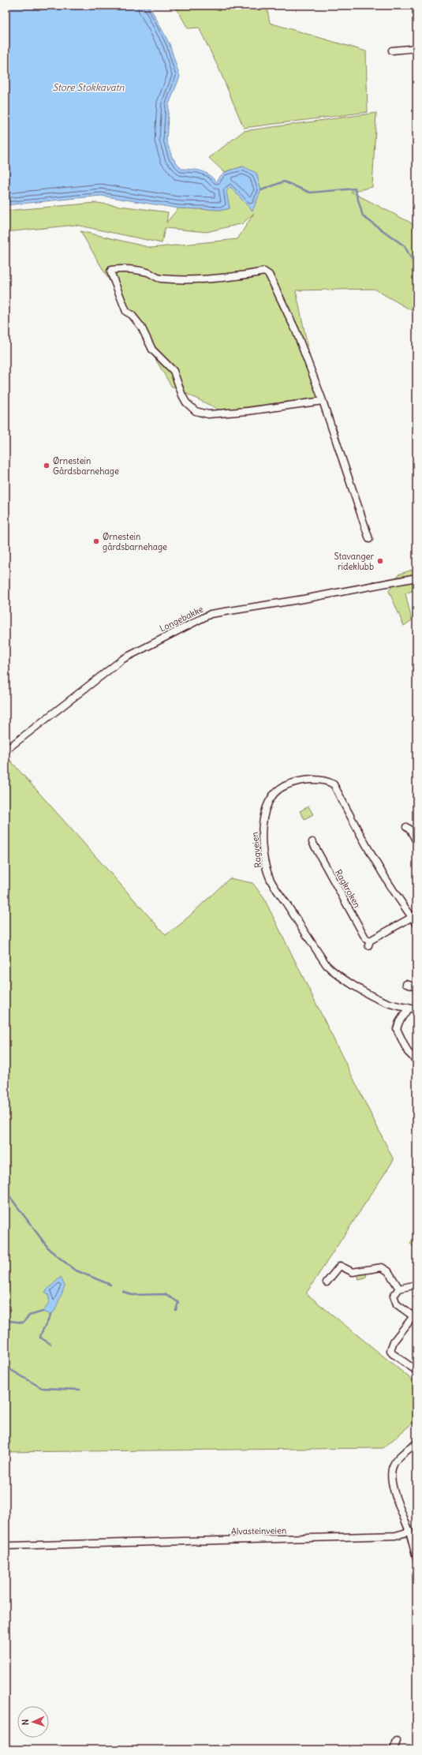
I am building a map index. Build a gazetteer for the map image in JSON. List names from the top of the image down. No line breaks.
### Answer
{"streets":{"street":["Longebakke","Ragveien","Ragkroken","Alvasteinveien"]},"crossings":[["Ragveien","Ragkroken"]],"water":["Store Stokkavatn"],"places":["Ørnestein Gårdsbarnehage","Ørnestein gårdsbarnehage","Stavanger rideklubb"],"north":"left"}
